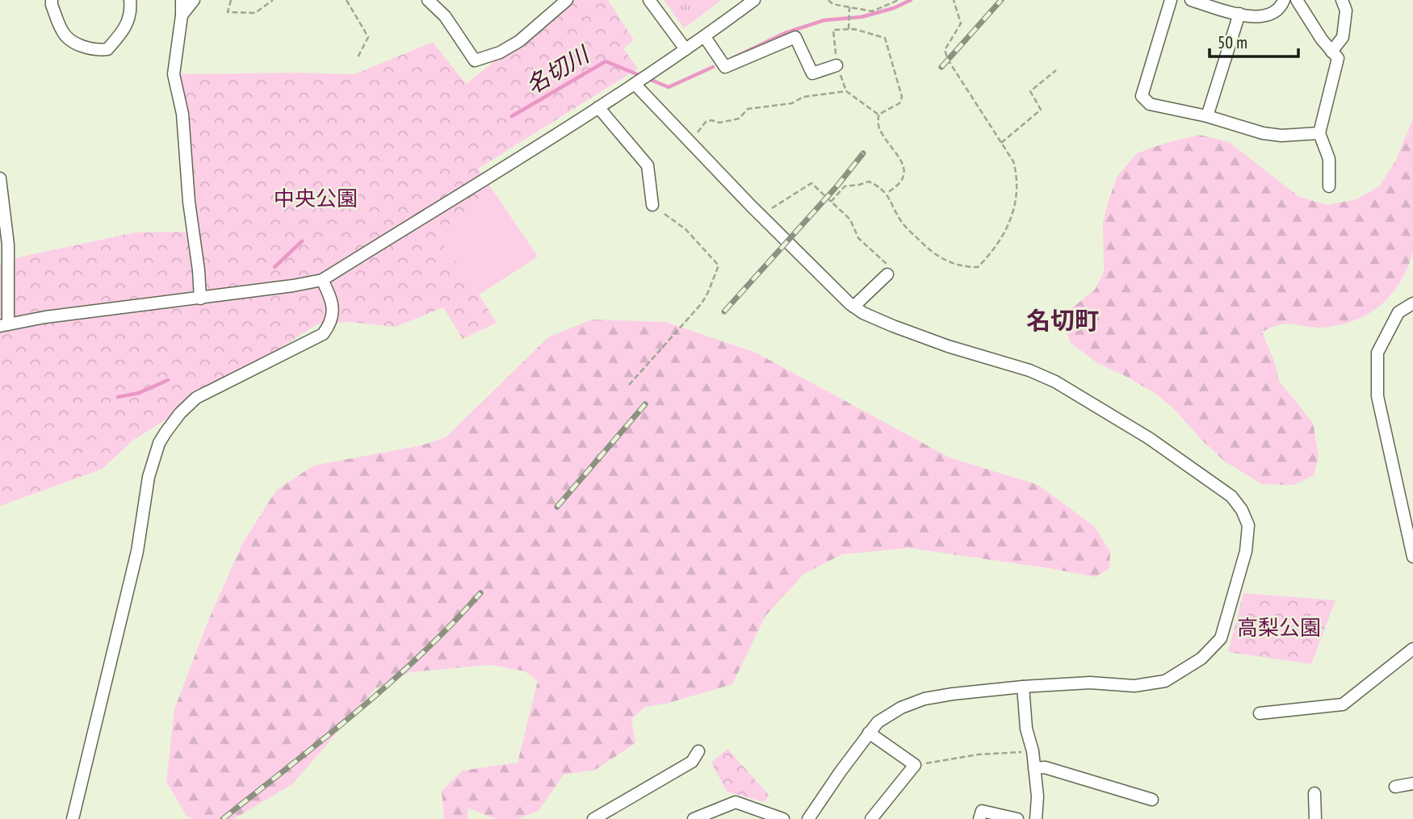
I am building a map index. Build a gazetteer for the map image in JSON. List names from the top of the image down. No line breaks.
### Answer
{"districts":["名切町"],"water":["名切川"],"parks":["中央公園","高梨公園"],"scale_bar":"50 m"}
